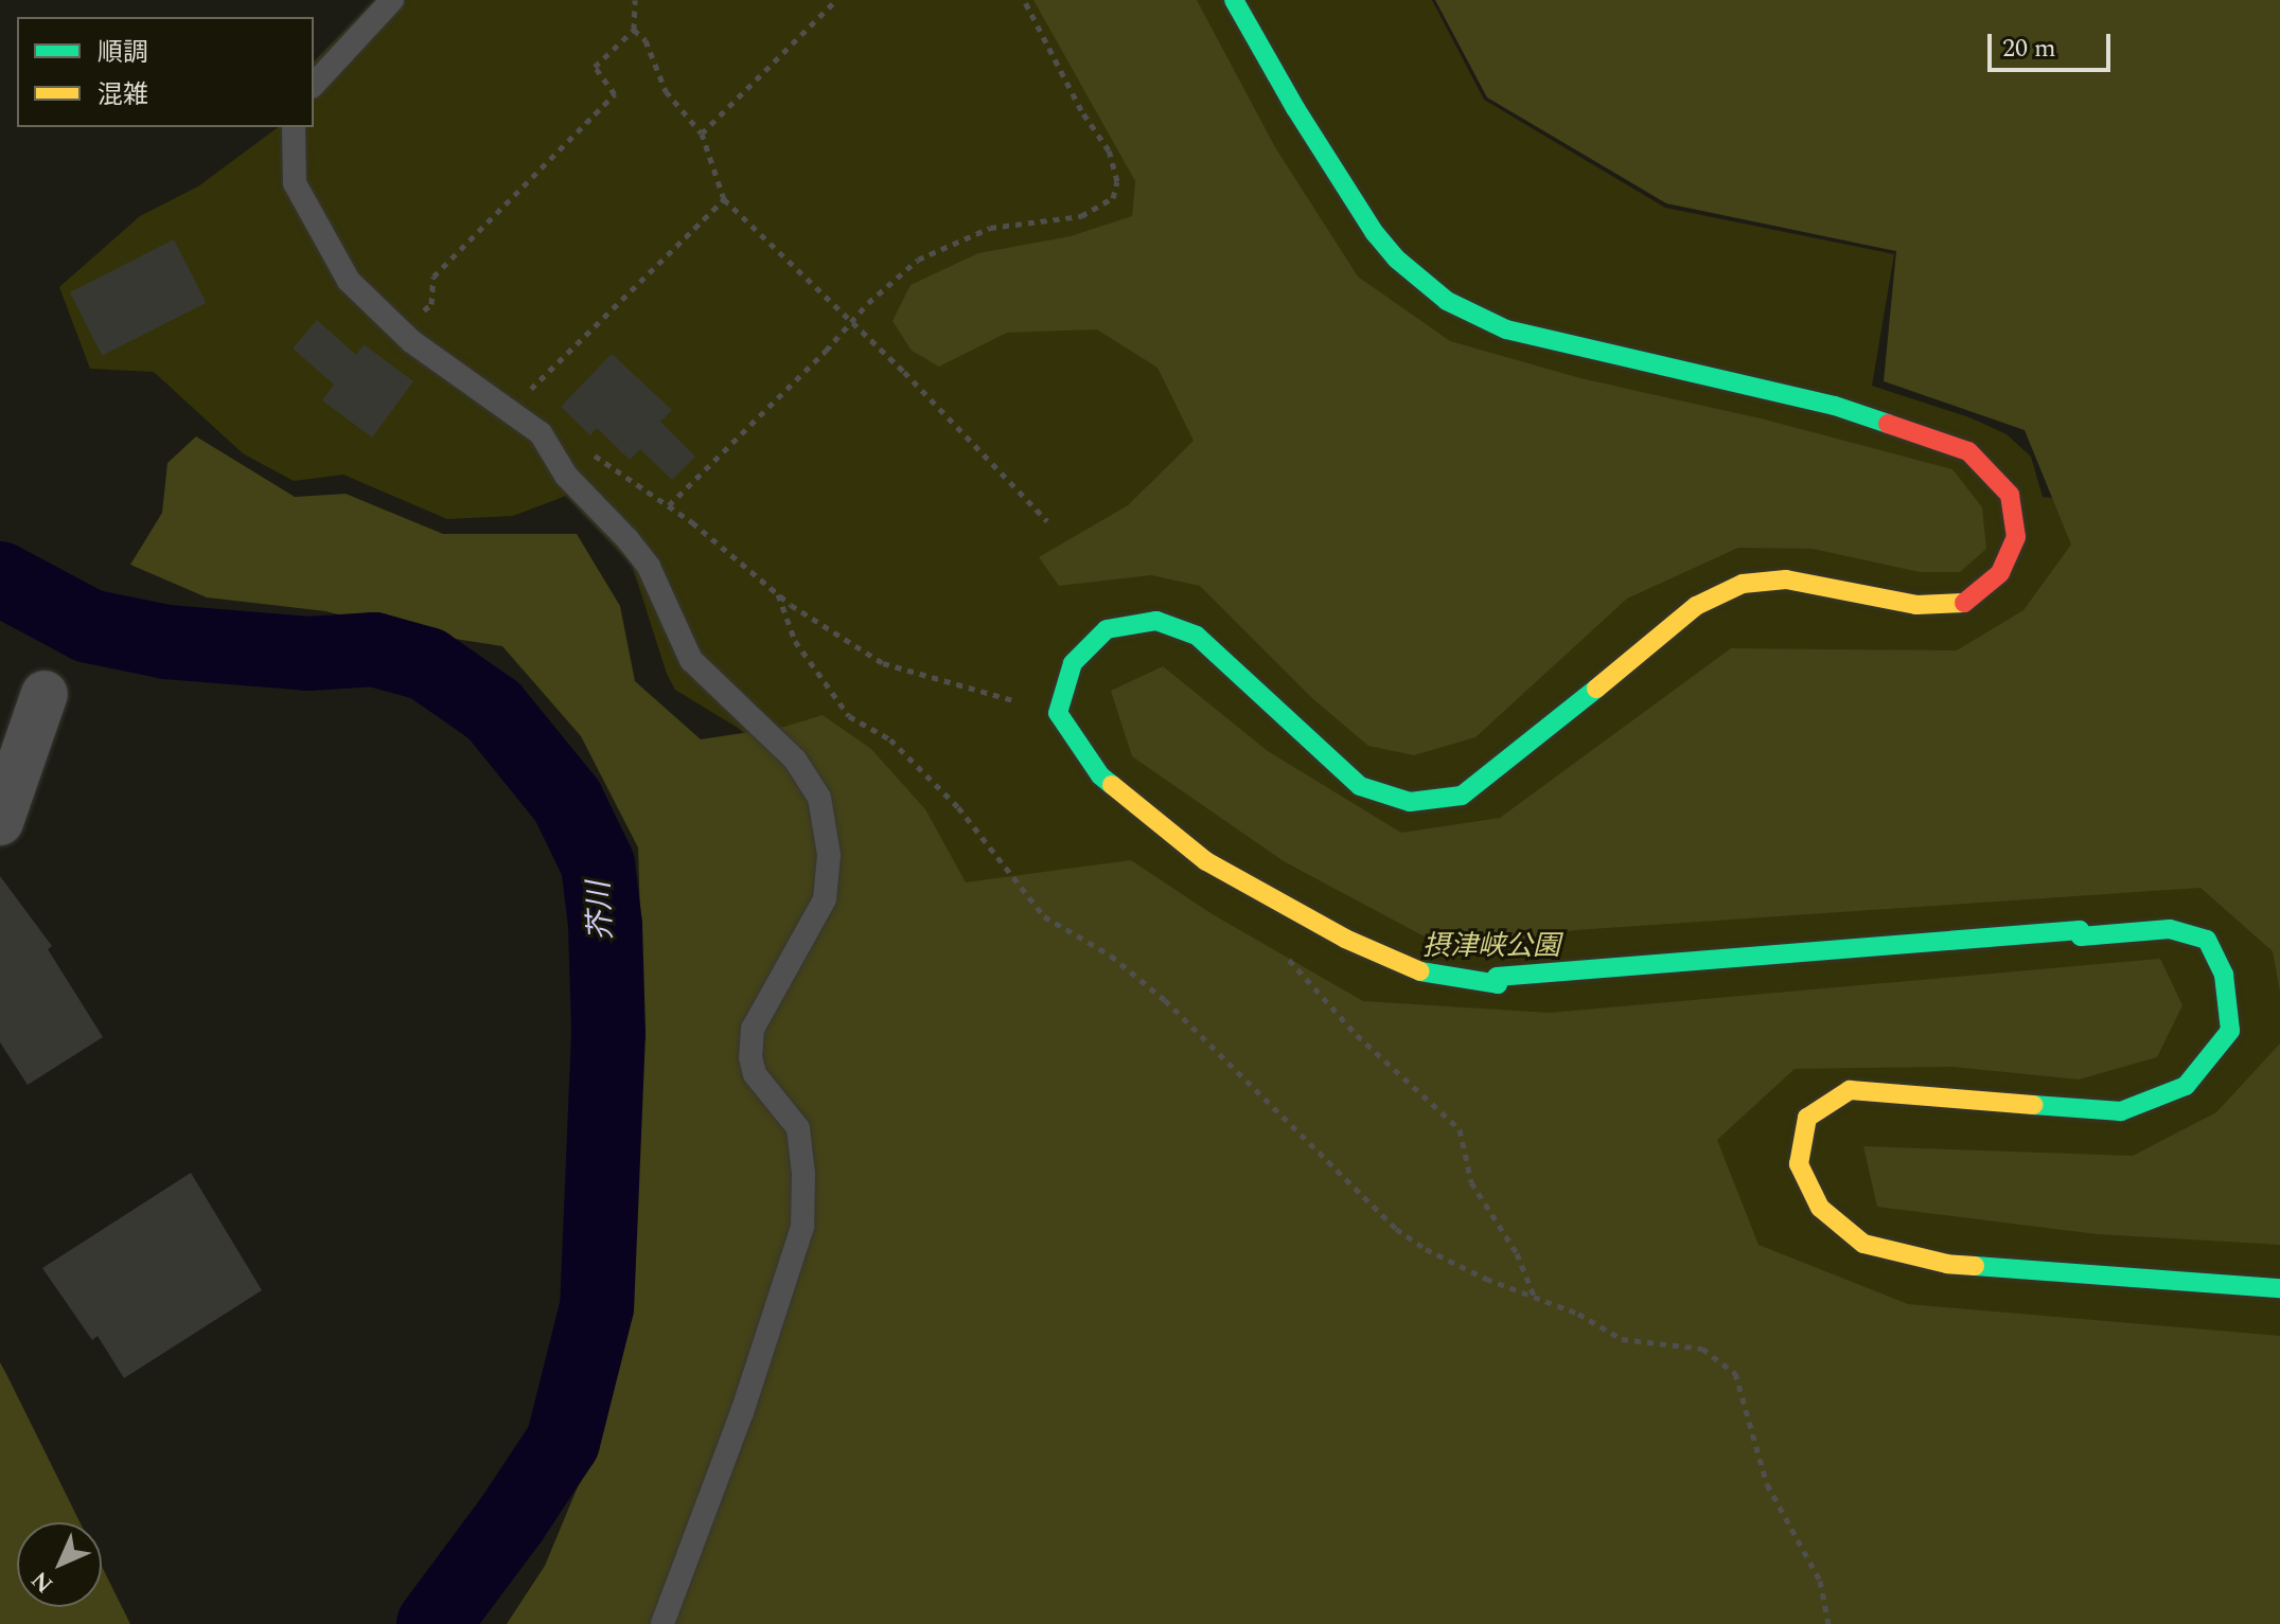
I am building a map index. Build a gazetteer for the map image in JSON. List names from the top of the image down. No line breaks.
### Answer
{"water":["芥川"],"parks":["摂津峡公園"],"legend":["順調","混雑"],"scale_bar":"20 m","north":"bottom left"}
